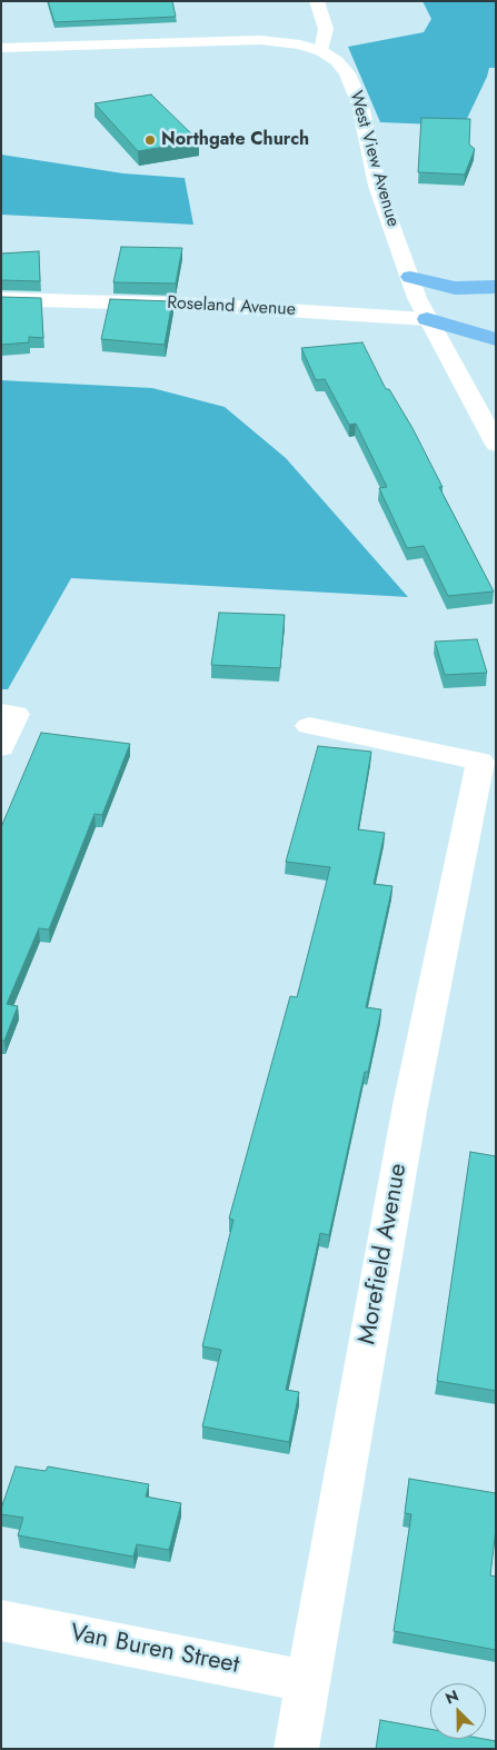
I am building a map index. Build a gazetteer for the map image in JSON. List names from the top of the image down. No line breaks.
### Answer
{"streets":{"street":["West View Avenue","Roseland Avenue","Morefield Avenue","Van Buren Street"]},"crossings":[["West View Avenue","Roseland Avenue"],["Morefield Avenue","Van Buren Street"]],"places":["Northgate Church"],"north":"top left"}
